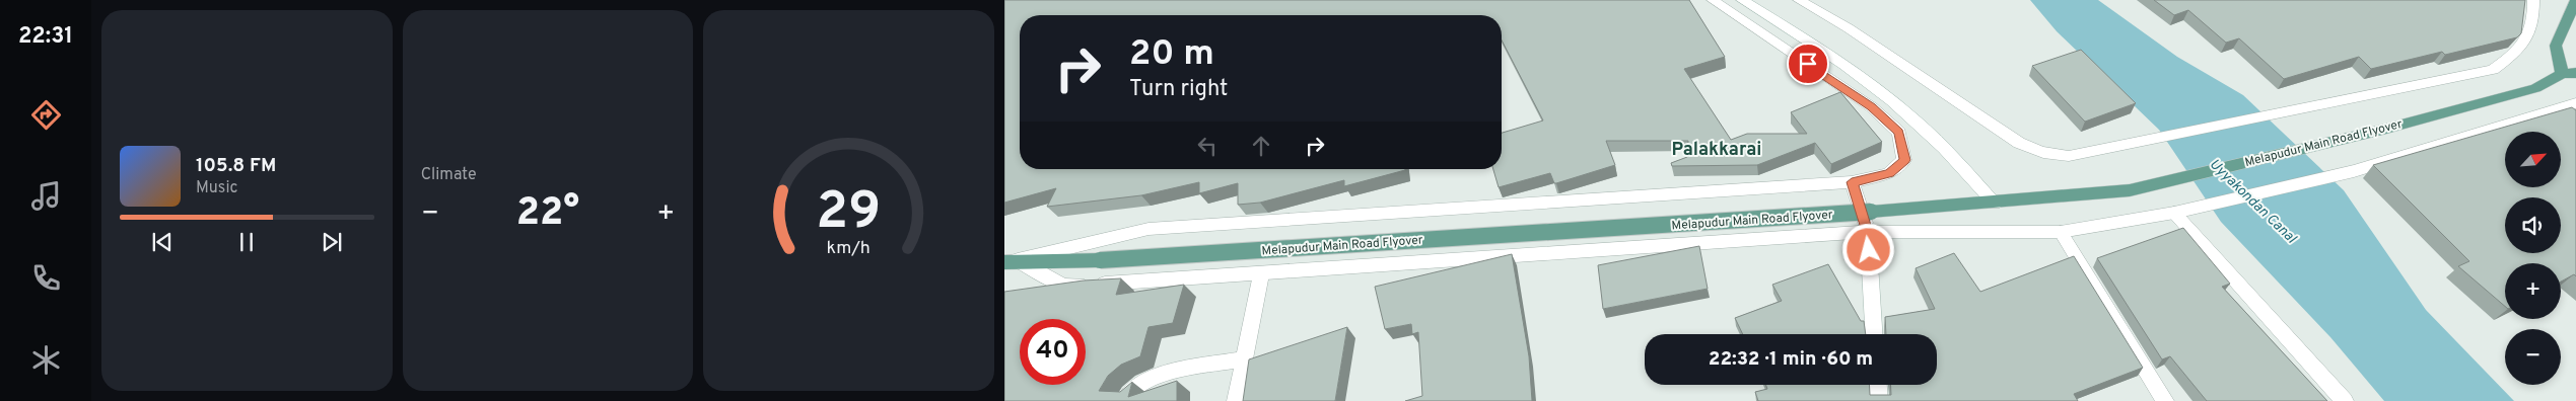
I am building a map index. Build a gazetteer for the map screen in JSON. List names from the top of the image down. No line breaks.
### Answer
{"streets":{"main road":["Melapudur Main Road Flyover"]},"districts":["Palakkarai"],"water":["Uyyakondan Canal"],"north":"top right","page":{"tabs":"22:31","tile":"Climate","turn":["20 m","Turn right"],"map_buttons":["+","−"],"song":["105.8 FM","Music"],"heat":["−","22°","+"],"limit":"40","trip":"22:32 · 1 min · 60 m","gauge":["29","km/h"]}}
